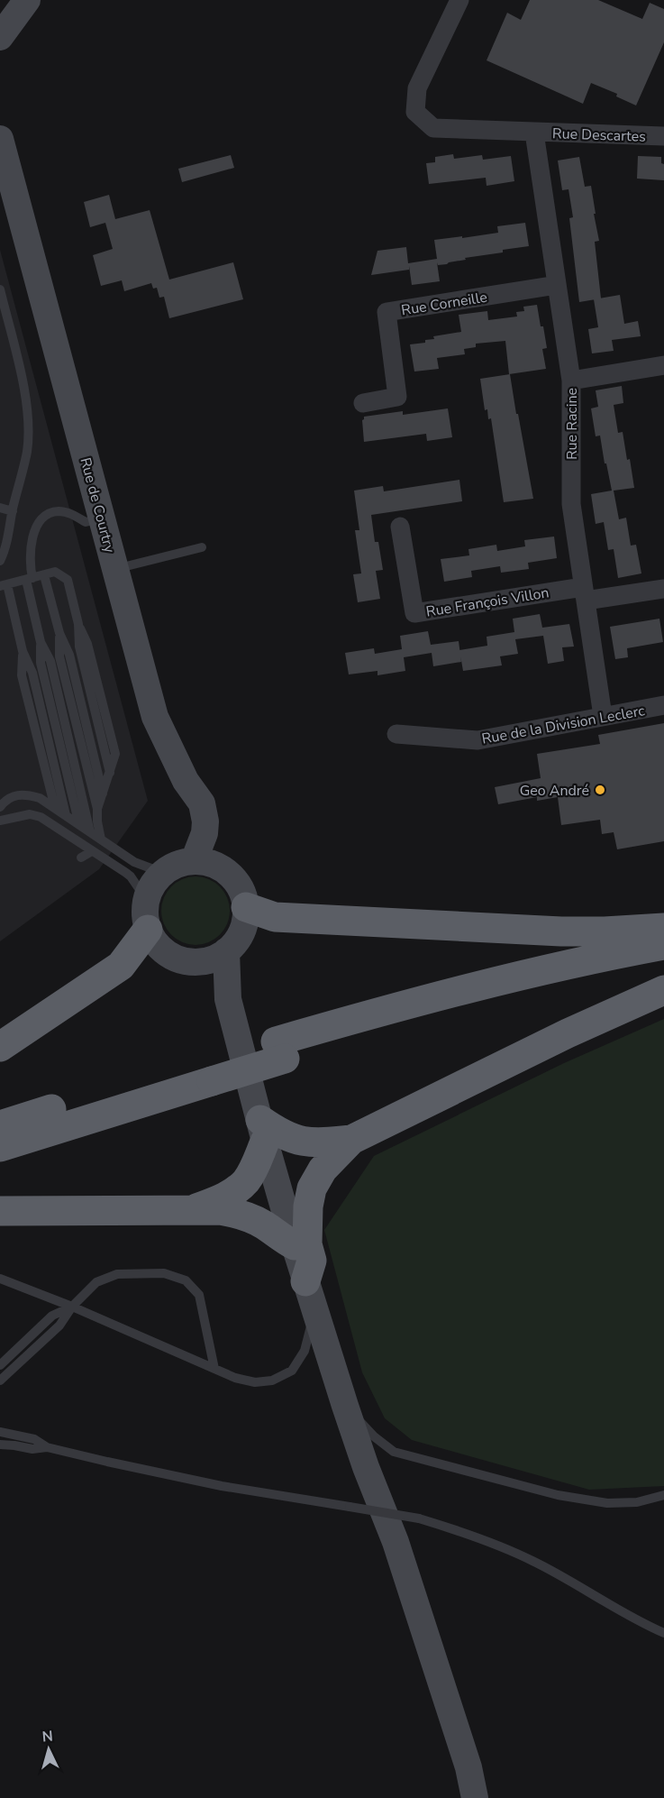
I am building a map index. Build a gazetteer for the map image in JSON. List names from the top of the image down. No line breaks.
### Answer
{"streets":{"main road":["Rue de Courtry"],"street":["Rue Descartes","Rue Corneille","Rue Racine","Rue François Villon","Rue de la Division Leclerc"]},"crossings":[["Rue Descartes","Rue Racine"],["Rue Corneille","Rue Racine"],["Rue Racine","Rue François Villon"],["Rue Racine","Rue de la Division Leclerc"]],"places":["Geo André"],"north":"top"}
